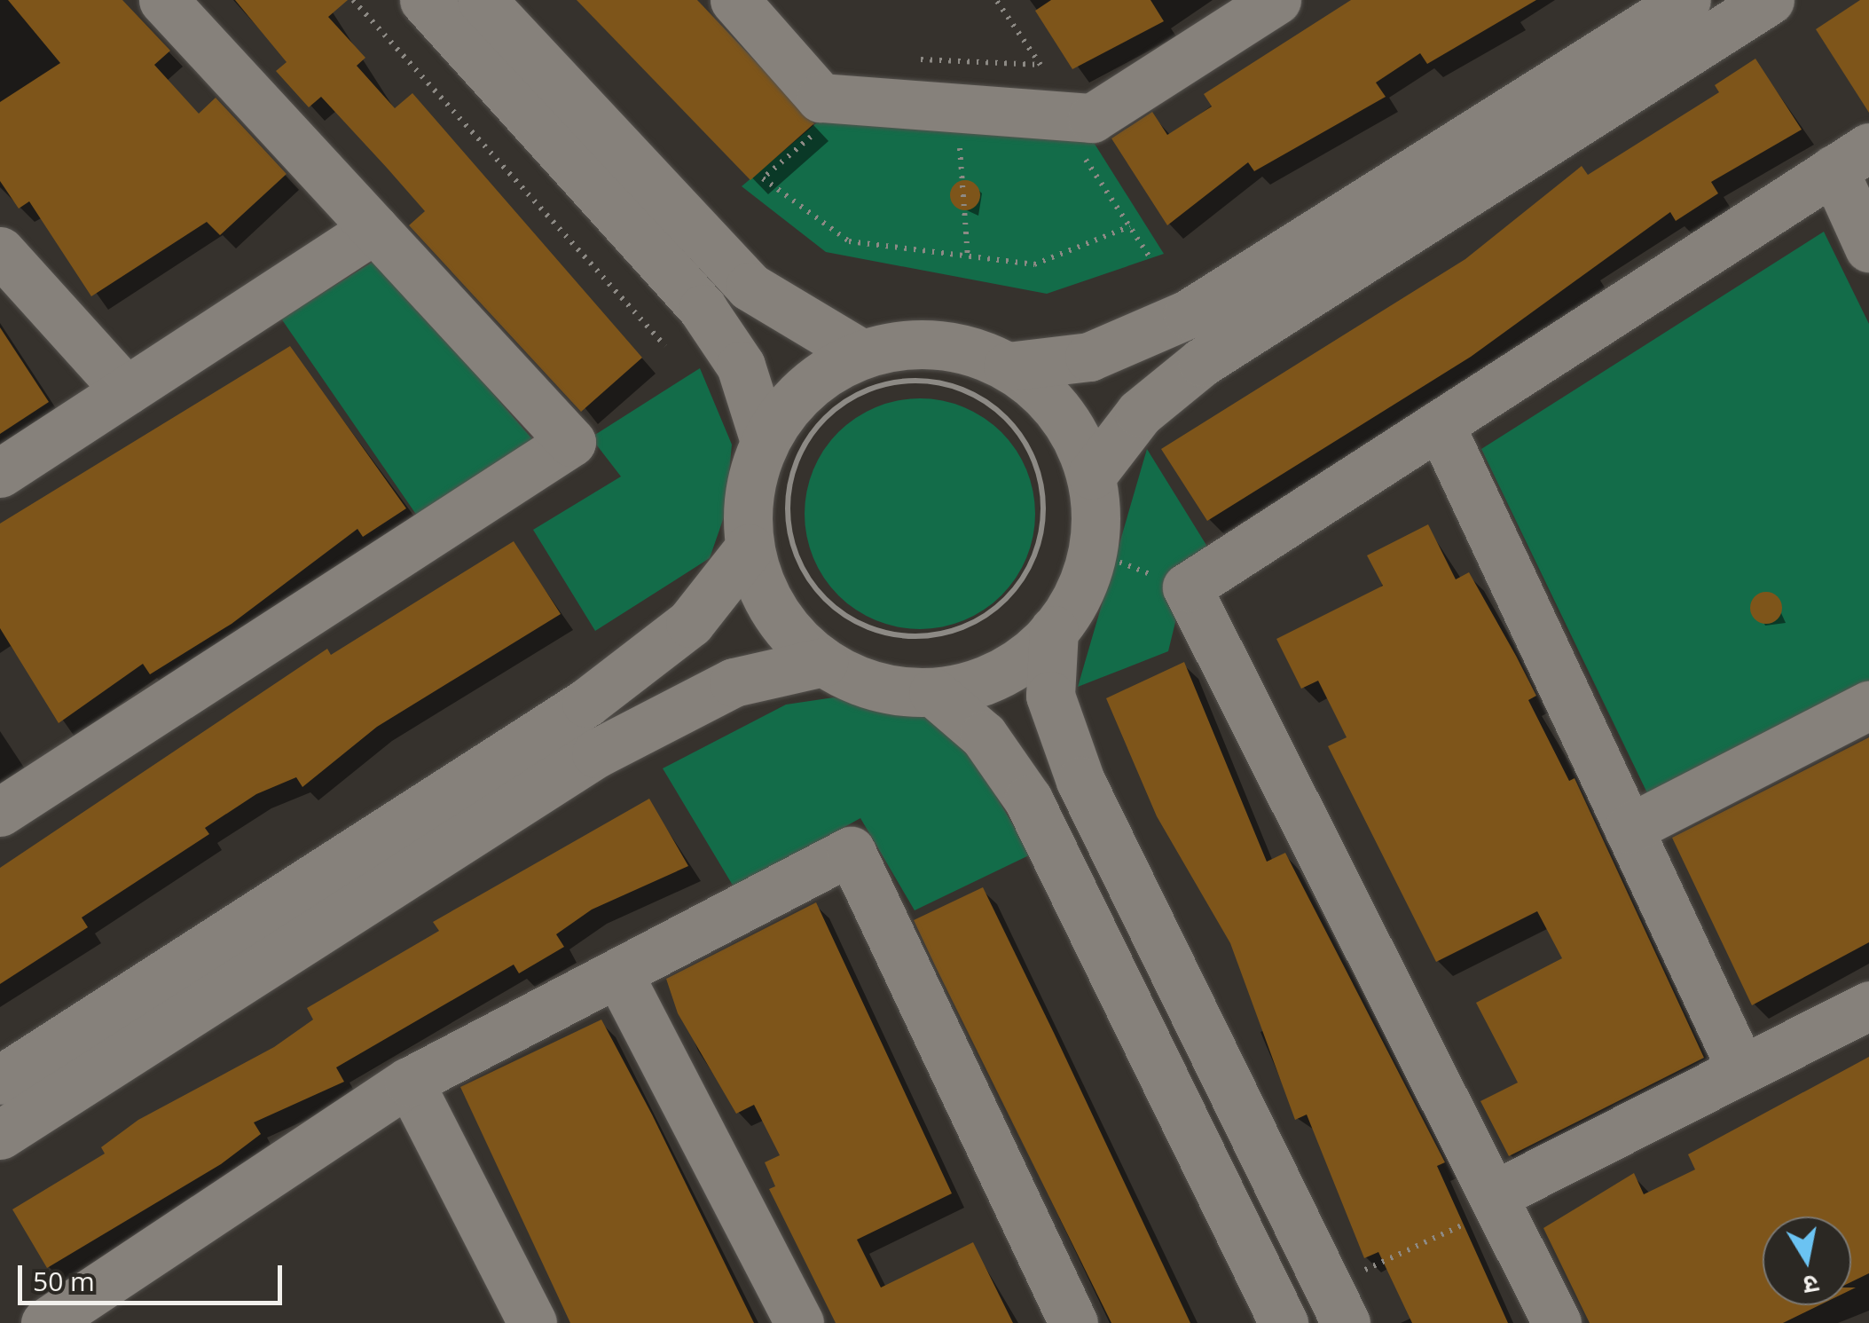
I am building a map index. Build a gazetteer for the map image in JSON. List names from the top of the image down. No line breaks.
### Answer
{"scale_bar":"50 m","north":"bottom"}
